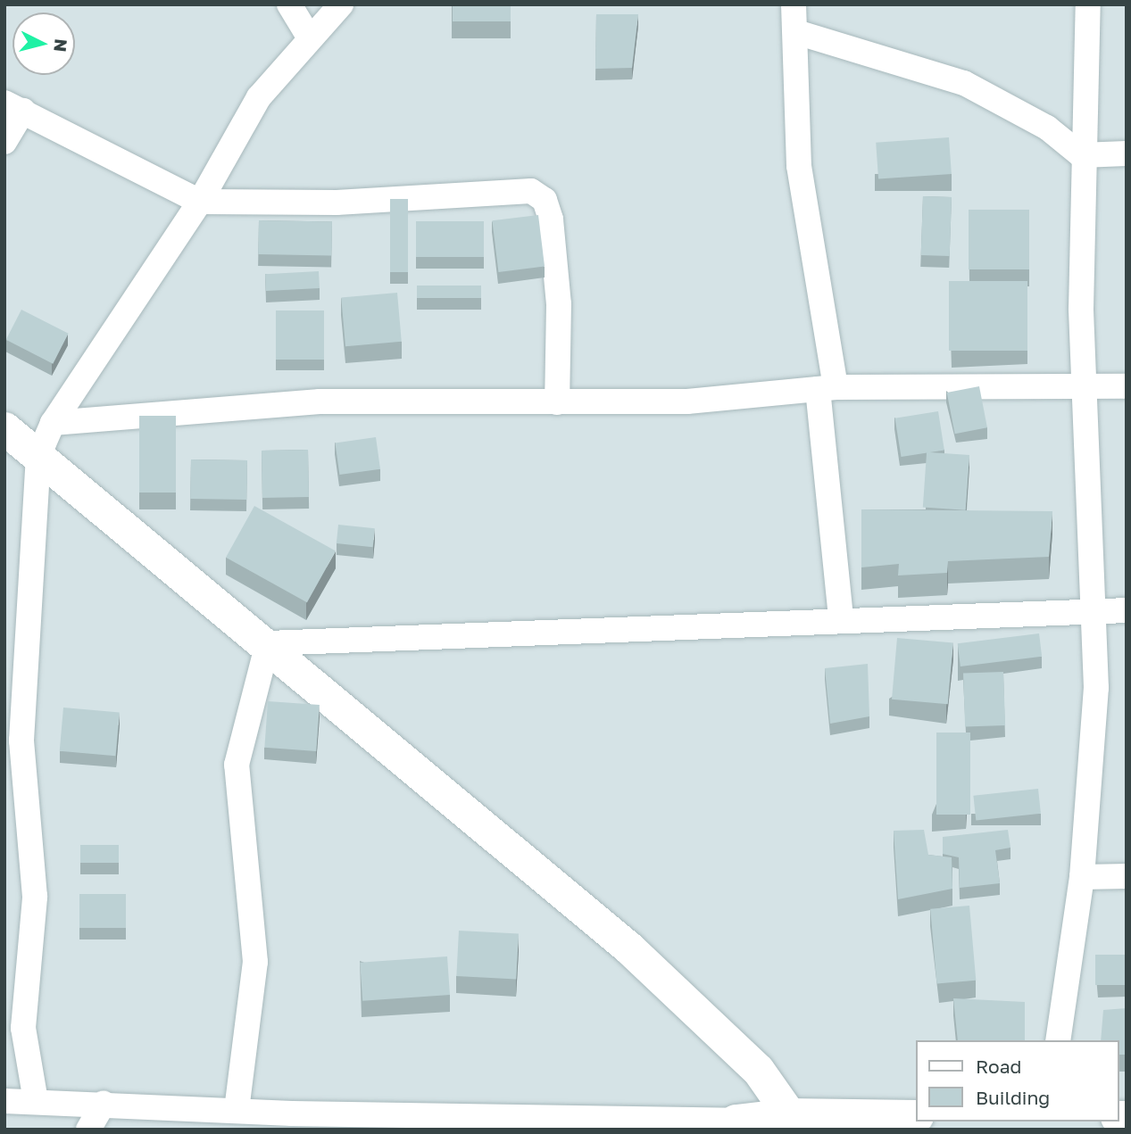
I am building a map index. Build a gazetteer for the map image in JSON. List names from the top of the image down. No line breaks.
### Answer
{"legend":["Road","Building"],"north":"right"}
